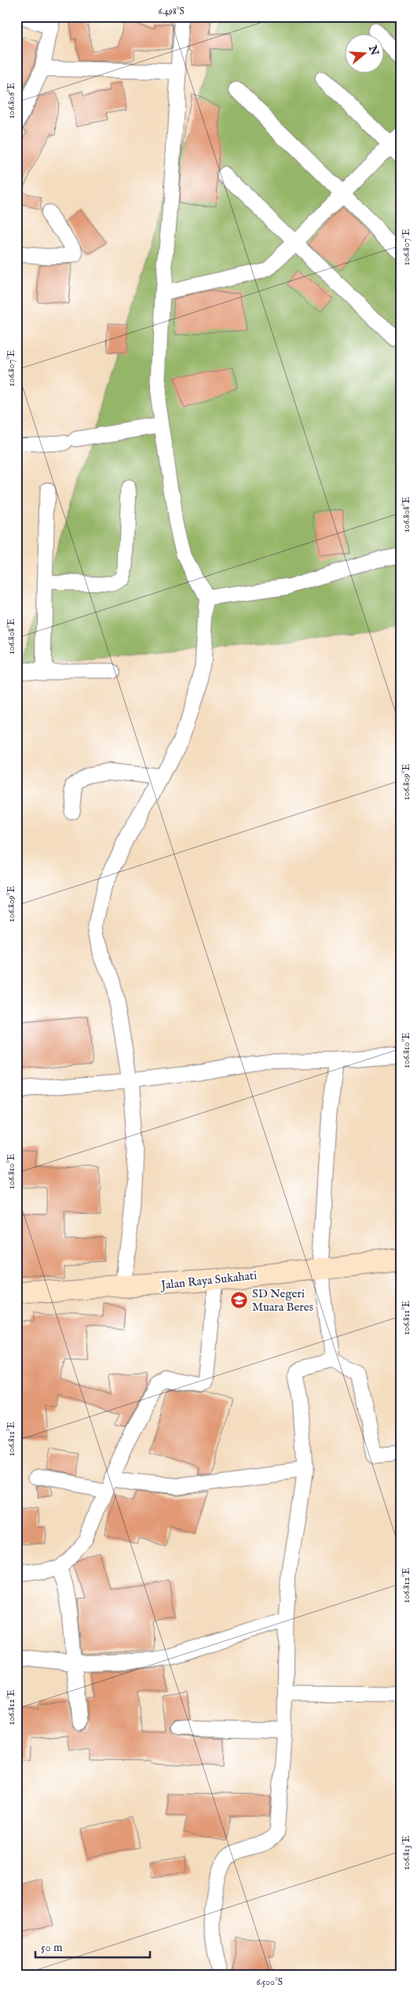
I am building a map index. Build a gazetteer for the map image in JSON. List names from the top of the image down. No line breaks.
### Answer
{"streets":{"main road":["Jalan Raya Sukahati"]},"places":{"school or university":["SD Negeri Muara Beres"]},"scale_bar":"50 m","north":"right","coordinates":["6.498°S","106.806°E","106.807°E","106.808°E","106.809°E","106.810°E","106.811°E","106.812°E","106.813°E","6.500°S"]}
